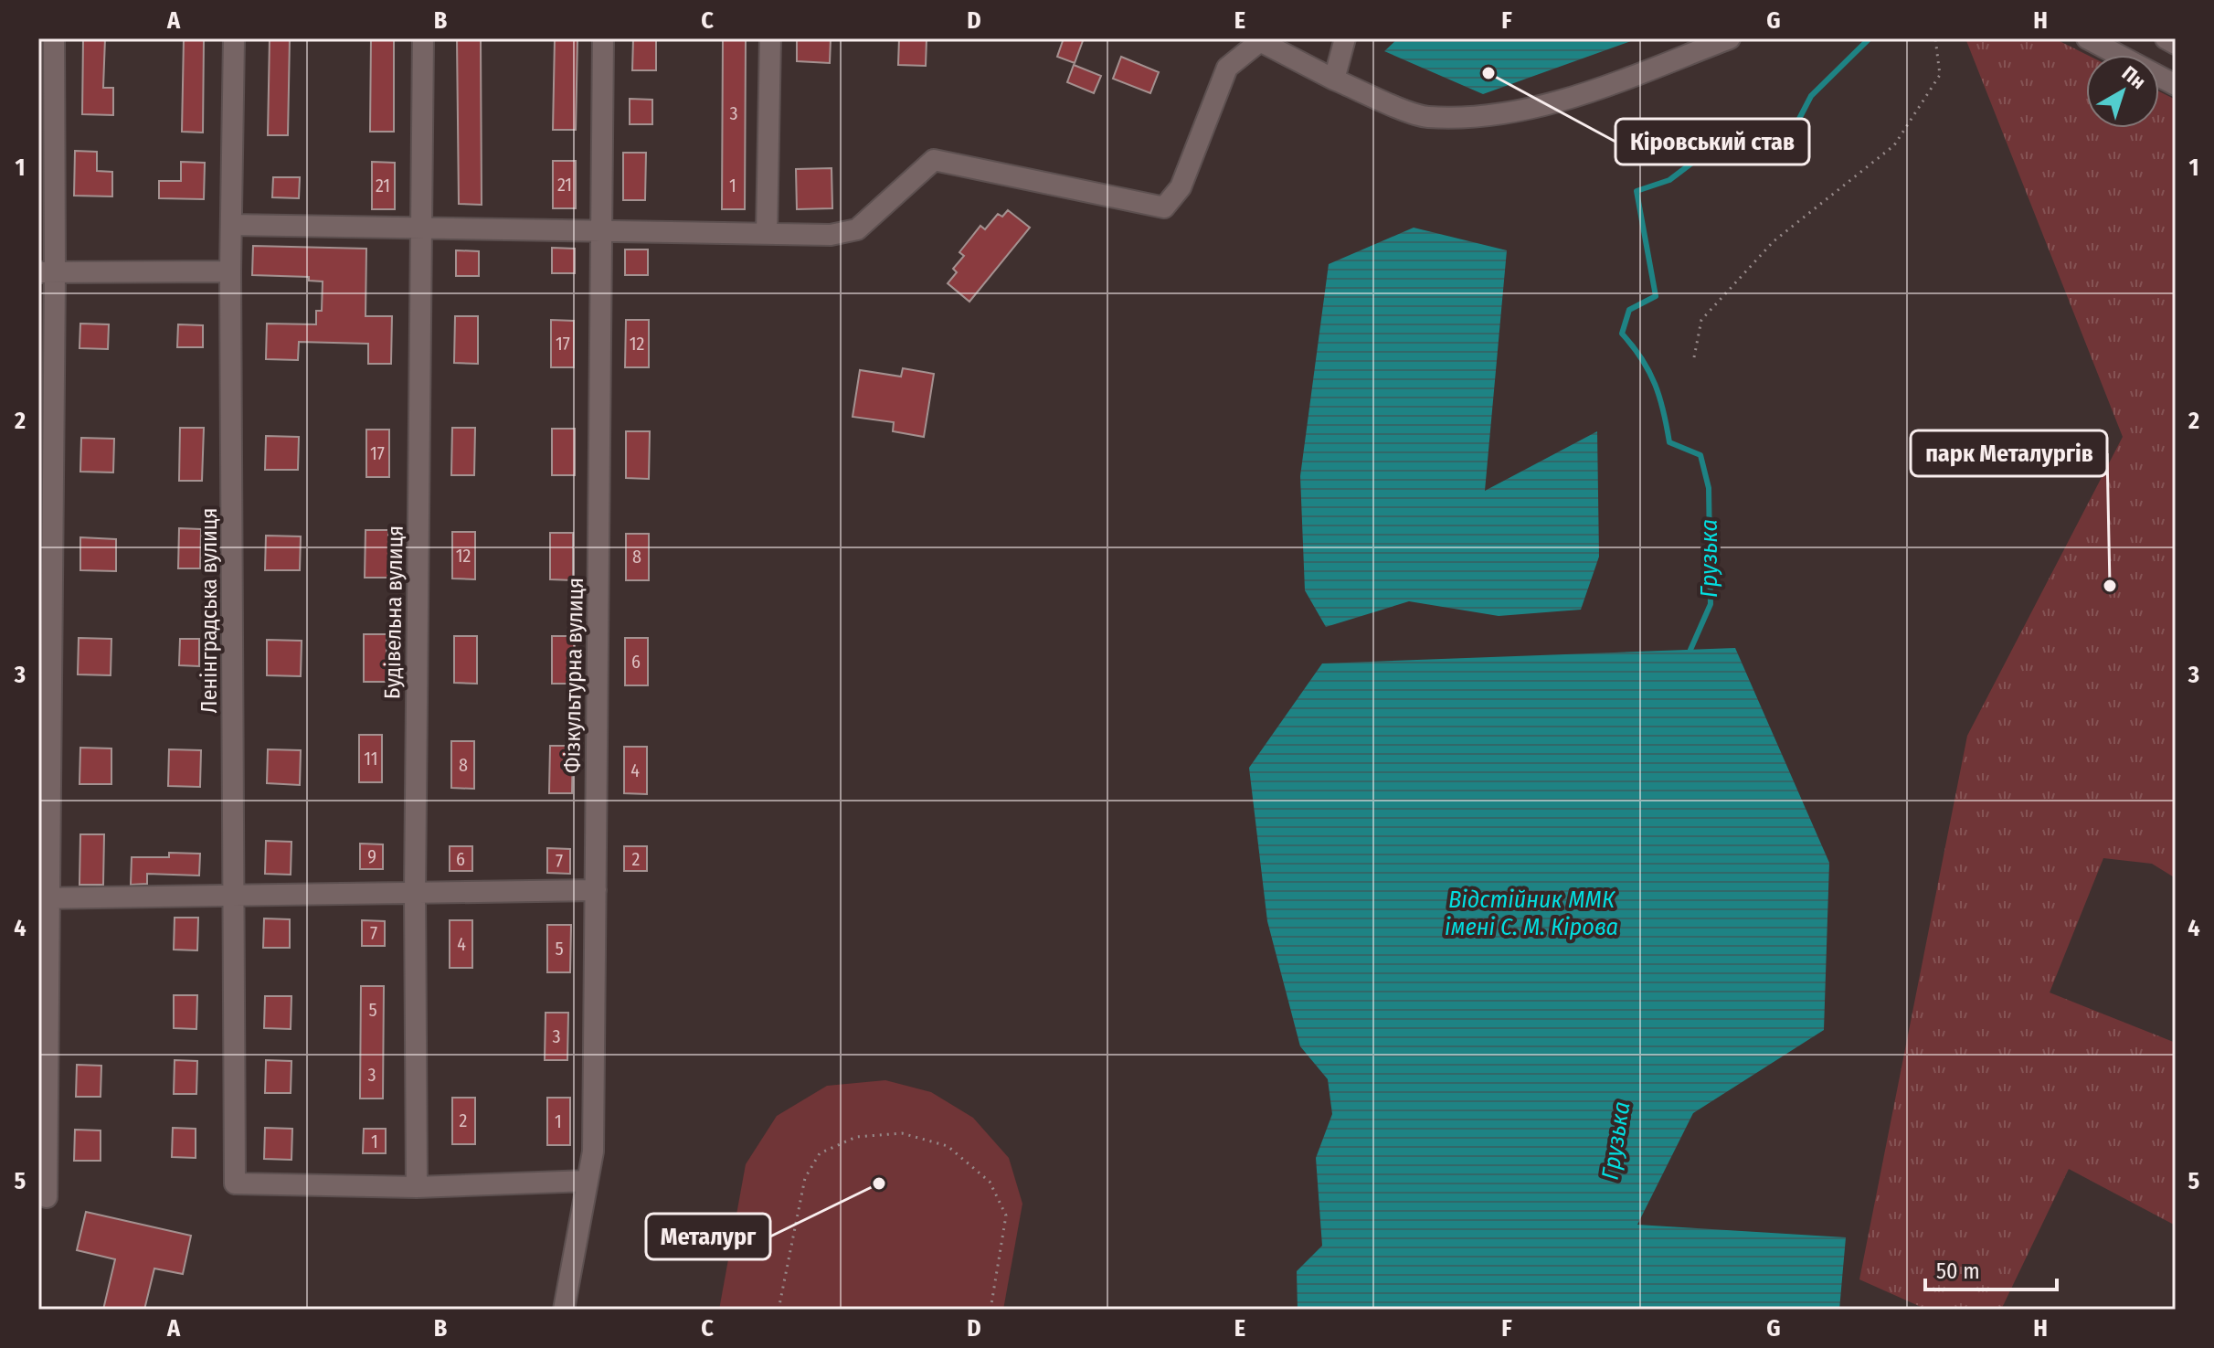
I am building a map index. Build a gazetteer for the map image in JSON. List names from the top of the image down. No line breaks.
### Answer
{"streets":{"street":["Ленінградська вулиця","Будівельна вулиця","Фiзкультурна вулиця"]},"crossings":[["Ленінградська вулиця","Будівельна вулиця"]],"water":["Грузька","Відстійник ММК імені С. М. Кірова"],"places":["Кіровський став","парк Металургів","Металург"],"house_numbers":["3","21","21","1","17","12","17","12","8","6","11","8","4","9","6","2","7","7","4","5","5","3","3","2","1","1"],"scale_bar":"50 m","north":"top right","grid":{"columns":["A","B","C","D","E","F","G","H"],"rows":["1","2","3","4","5"]}}
